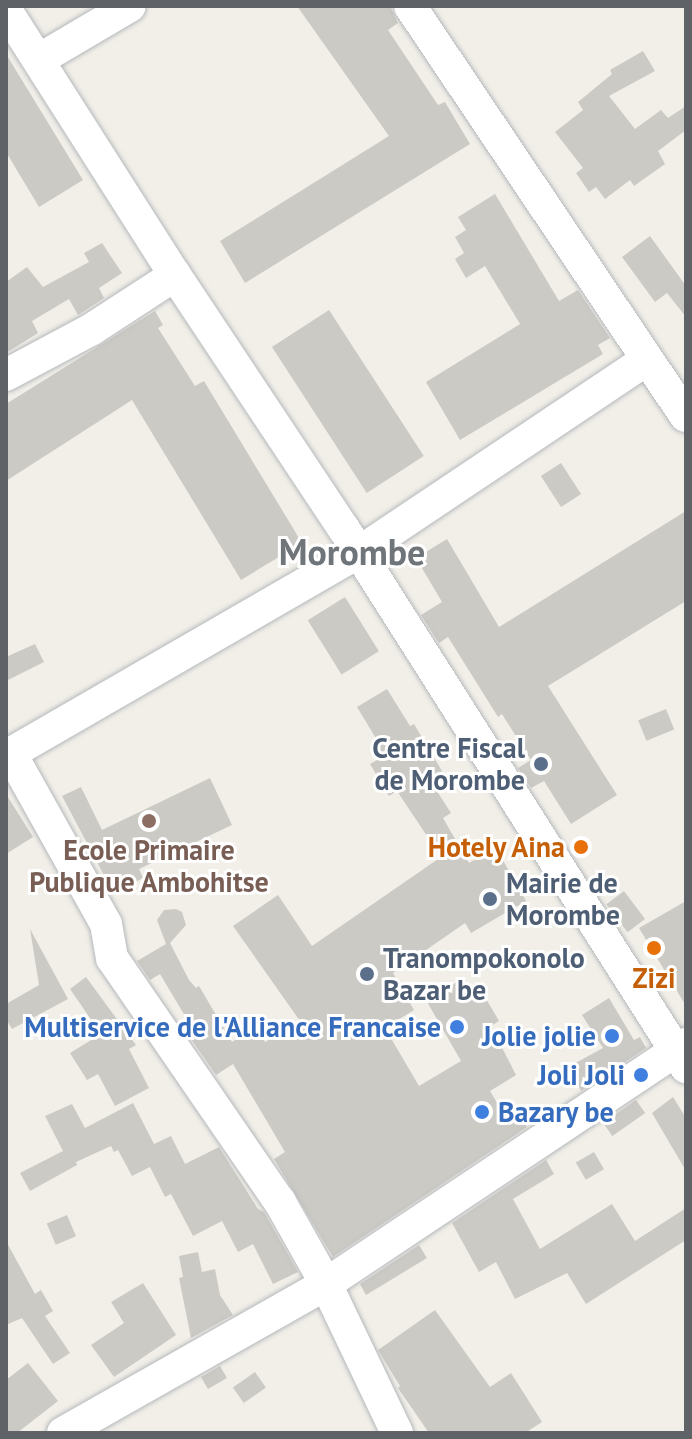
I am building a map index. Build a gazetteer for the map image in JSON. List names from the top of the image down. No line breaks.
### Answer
{"districts":["Morombe"],"places":["Centre Fiscal de Morombe","Ecole Primaire Publique Ambohitse","Hotely Aina","Mairie de Morombe","Zizi","Tranompokonolo Bazar be","Multiservice de l'Alliance Francaise","Jolie jolie","Joli Joli","Bazary be"]}
